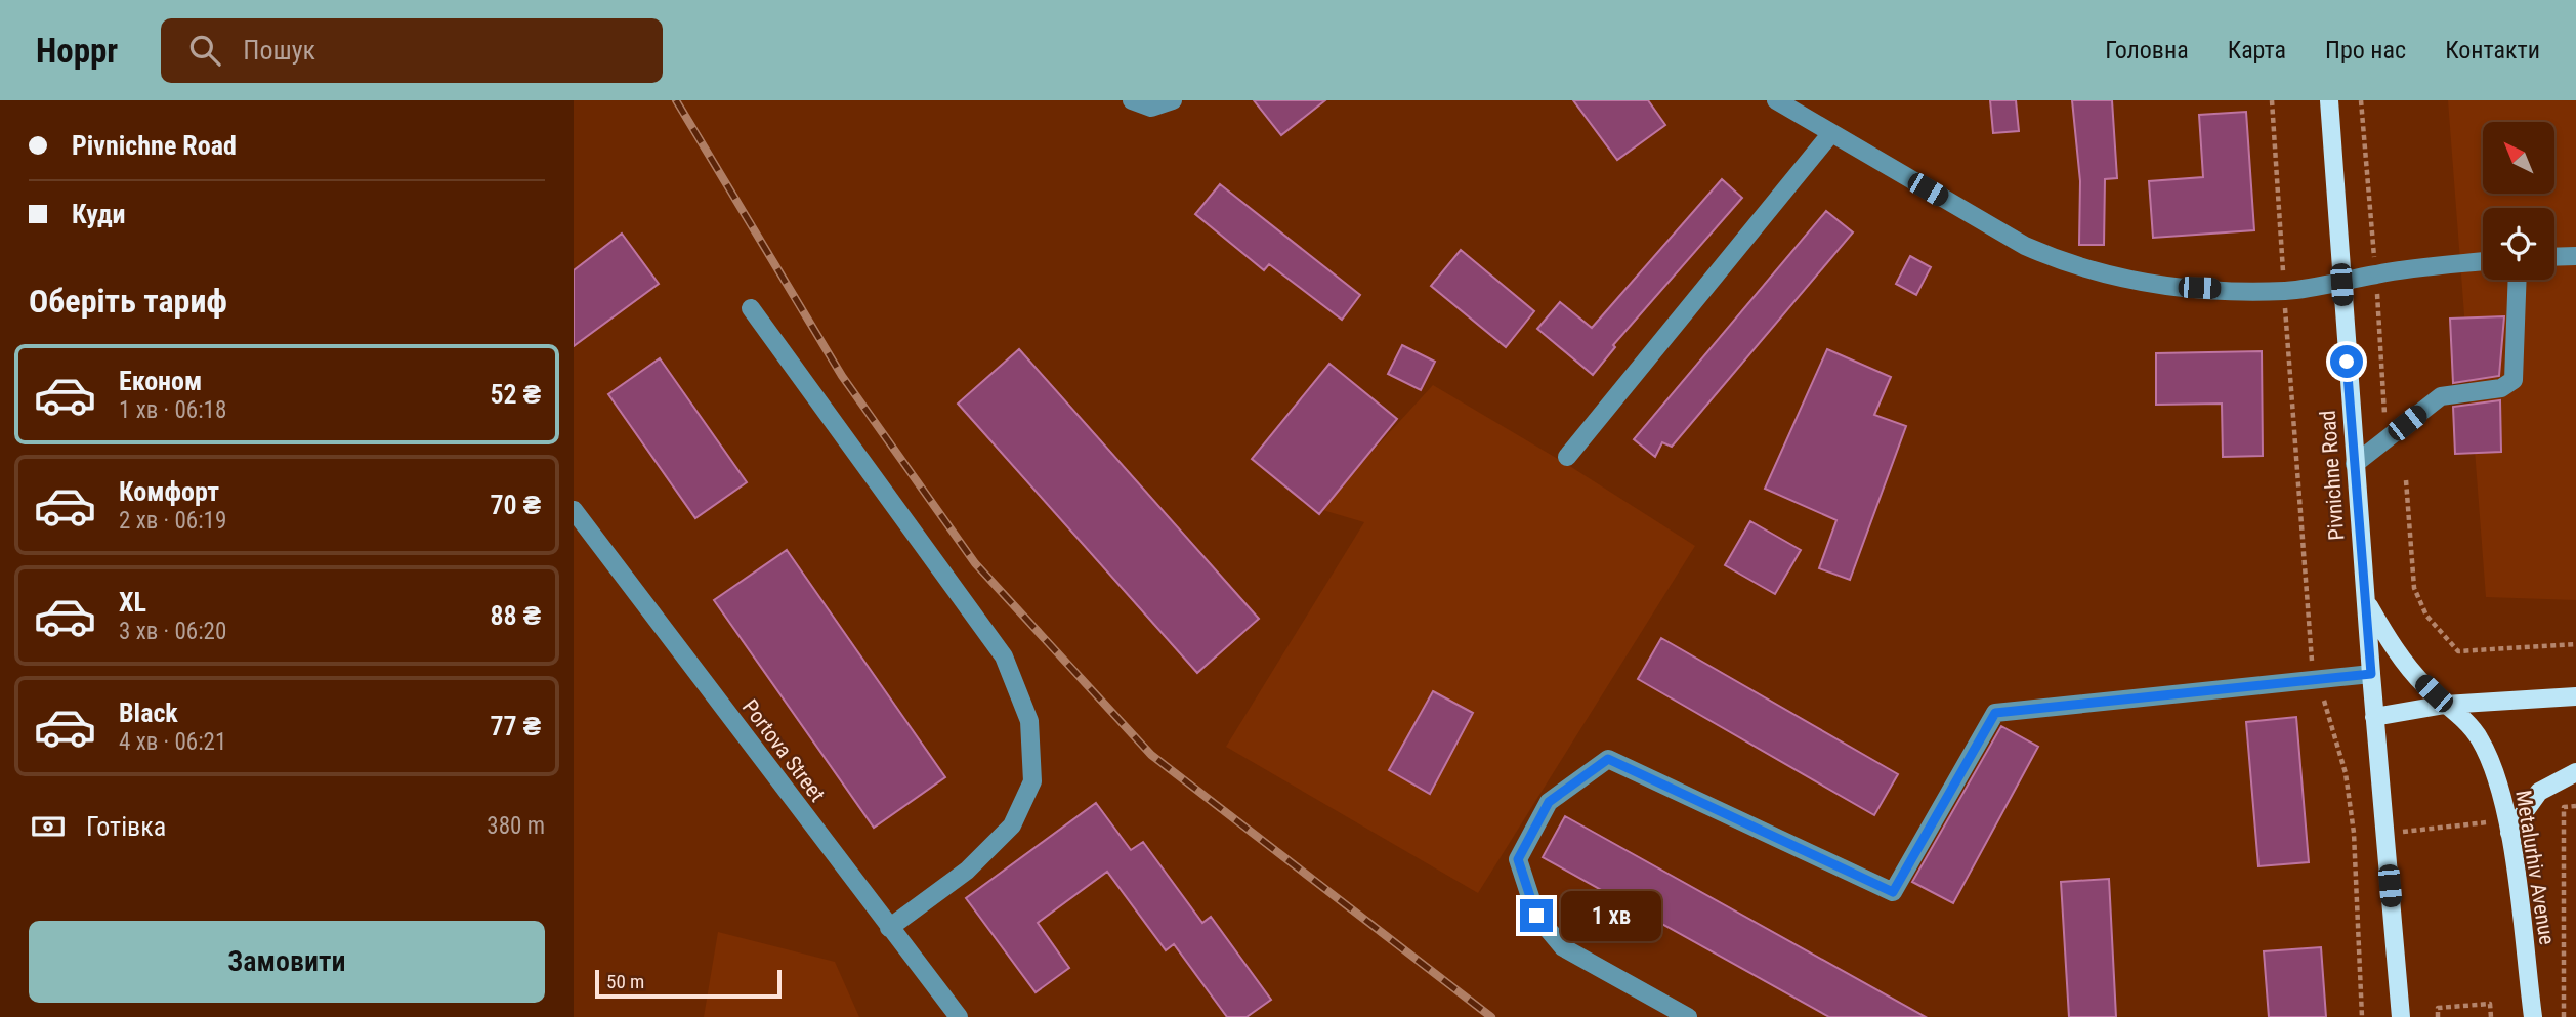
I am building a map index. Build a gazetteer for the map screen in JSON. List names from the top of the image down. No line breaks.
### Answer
{"streets":{"main road":["Pivnichne Road","Metalurhiv Avenue"],"street":["Portova Street"]},"crossings":[["Pivnichne Road","Metalurhiv Avenue"]],"scale_bar":"50 m","north":"top left","page":{"header":"Hoppr","search":"Пошук","nav":["Головна","Карта","Про нас","Контакти"],"banner":["Pivnichne Road","Куди"],"heading":"Оберіть тариф","list":[{"name":"Економ","note":"1 хв · 06:18","value":"52 ₴"},{"name":"Комфорт","note":"2 хв · 06:19","value":"70 ₴"},{"name":"XL","note":"3 хв · 06:20","value":"88 ₴"},{"name":"Black","note":"4 хв · 06:21","value":"77 ₴"}],"pay":["Готівка","380 m"],"bubble":"1 хв","buttons":"Замовити","scale":"50 m"}}
